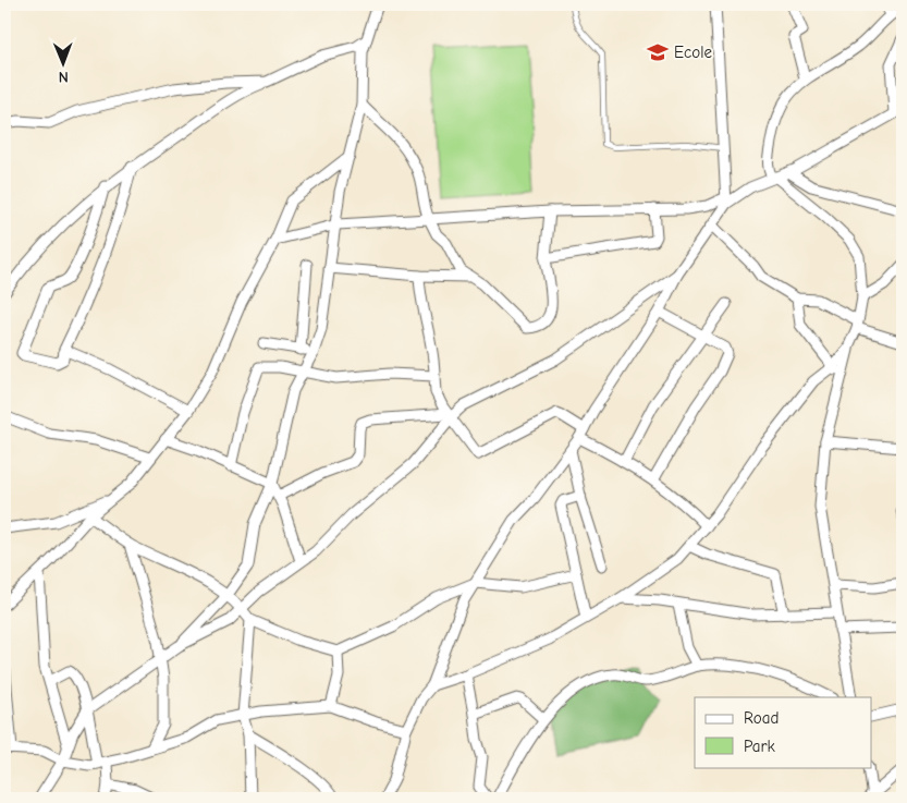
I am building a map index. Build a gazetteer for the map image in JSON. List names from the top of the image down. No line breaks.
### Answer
{"places":{"school or university":["Ecole"]},"legend":["Road","Park"],"north":"bottom"}
